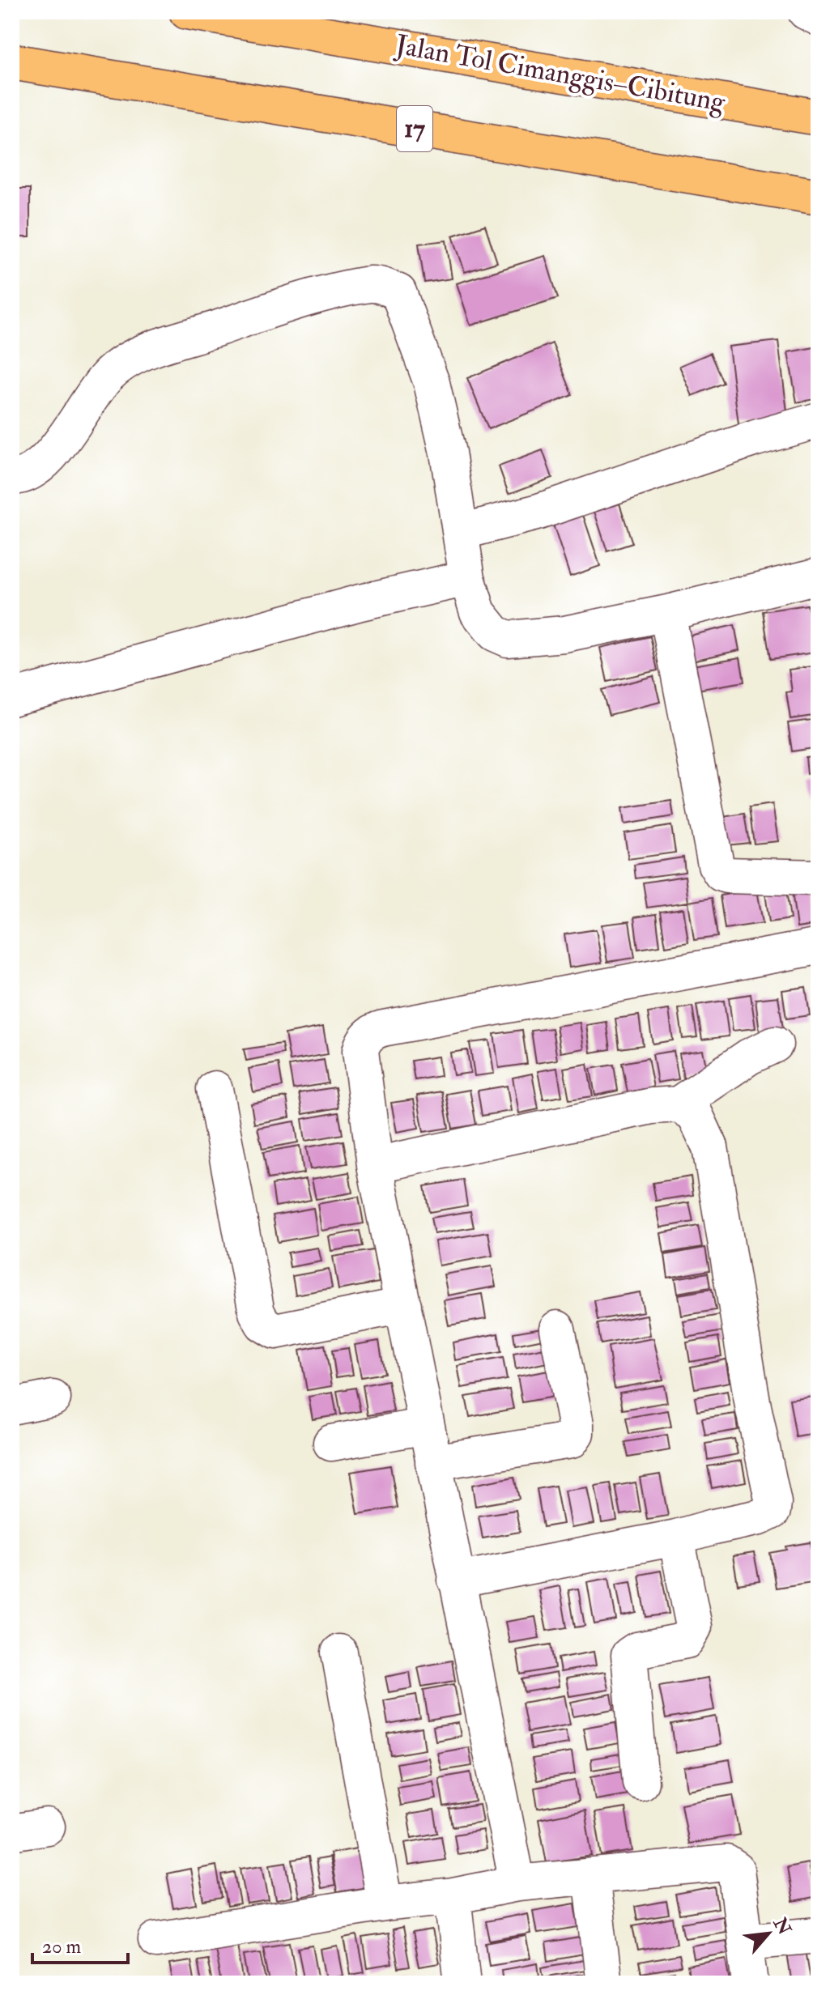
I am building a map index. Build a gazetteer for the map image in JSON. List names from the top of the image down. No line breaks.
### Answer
{"streets":{"highway":["Jalan Tol Cimanggis–Cibitung","17"]},"scale_bar":"20 m","north":"top right"}
